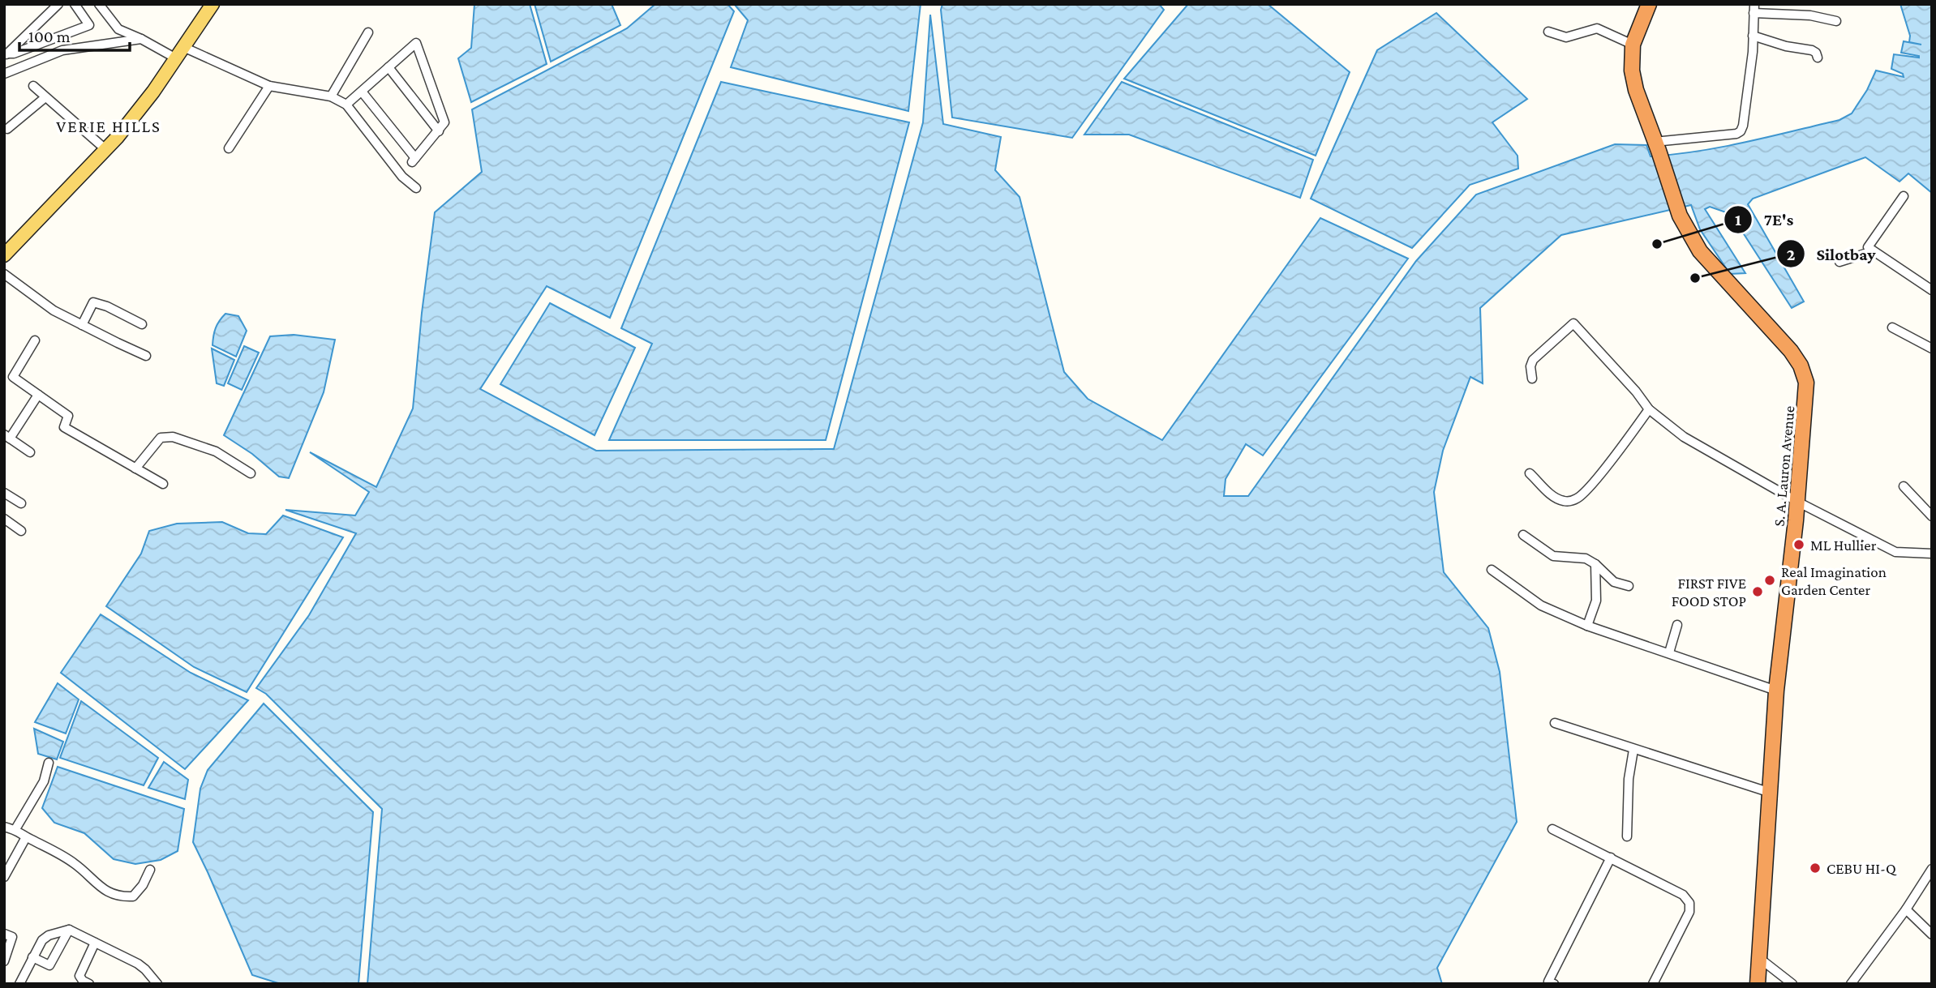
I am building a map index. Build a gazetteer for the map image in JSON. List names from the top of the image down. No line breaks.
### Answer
{"streets":{"highway":["S. A. Lauron Avenue"]},"districts":["VERIE HILLS"],"places":["7E's","Silotbay","ML Hullier","Real Imagination Garden Center","FIRST FIVE FOOD STOP","CEBU HI-Q"],"scale_bar":"100 m"}
